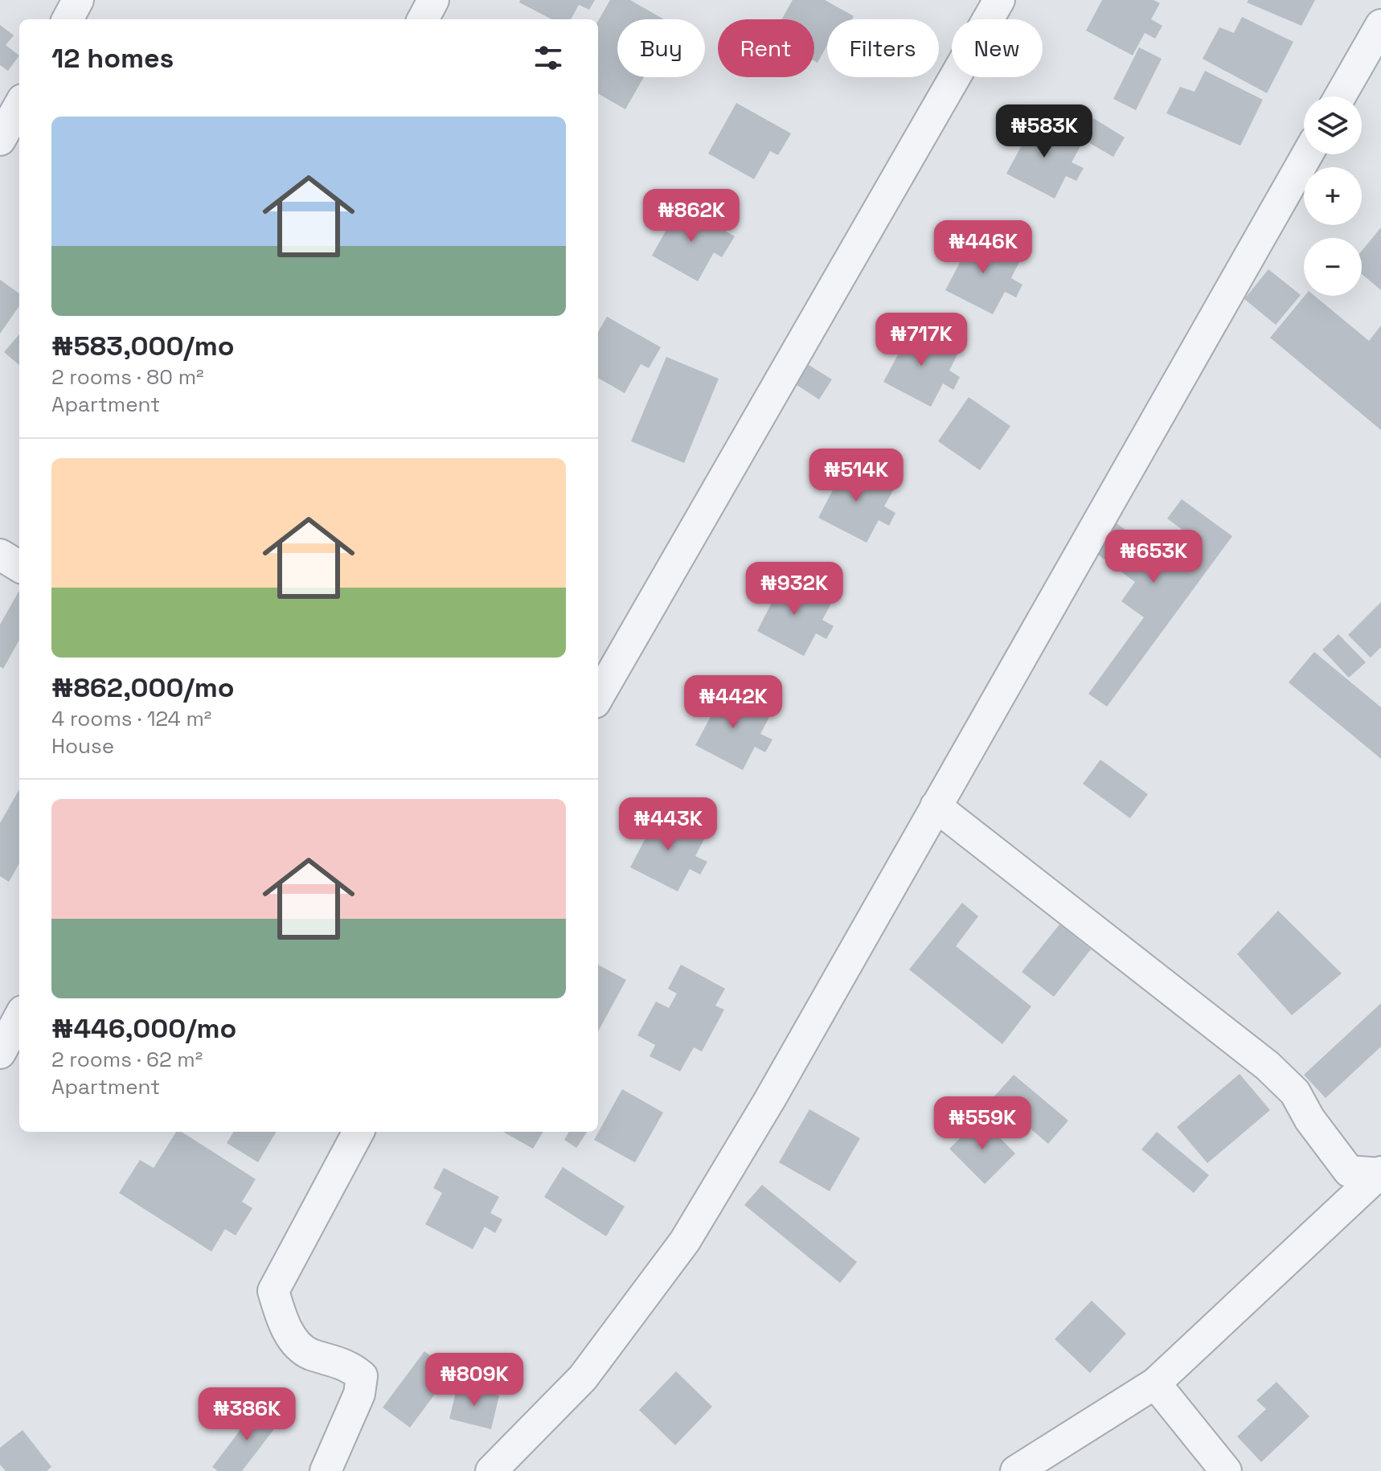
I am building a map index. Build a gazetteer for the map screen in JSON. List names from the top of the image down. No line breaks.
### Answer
{"page":{"chip":["Buy","Rent","Filters","New"],"heading":"12 homes","map_buttons":["+","−"],"list":[{"name":"₦583,000/mo","note":"2 rooms · 80 m² · Apartment"},{"name":"₦862,000/mo","note":"4 rooms · 124 m² · House"},{"name":"₦446,000/mo","note":"2 rooms · 62 m² · Apartment"}],"price":["₦583K","₦862K","₦446K","₦717K","₦514K","₦653K","₦932K","₦442K","₦443K","₦559K","₦809K","₦386K"]}}
